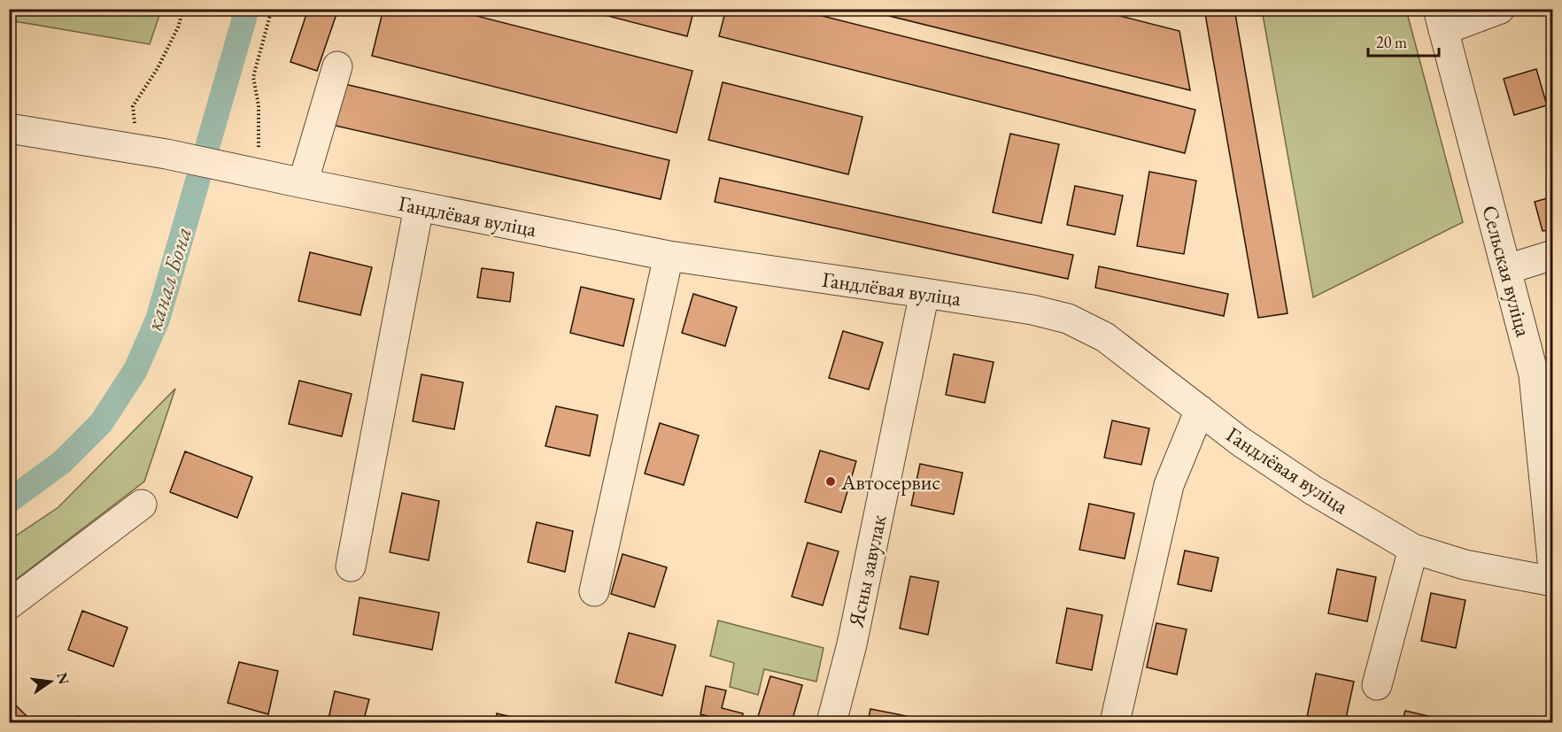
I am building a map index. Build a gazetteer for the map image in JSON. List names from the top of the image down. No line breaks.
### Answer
{"streets":{"street":["Гандлёвая вуліца","Сельская вуліца","Ясны завулак"]},"crossings":[["Гандлёвая вуліца","Ясны завулак"]],"water":["канал Бона"],"places":["Автосервис"],"scale_bar":"20 m","north":"right"}
